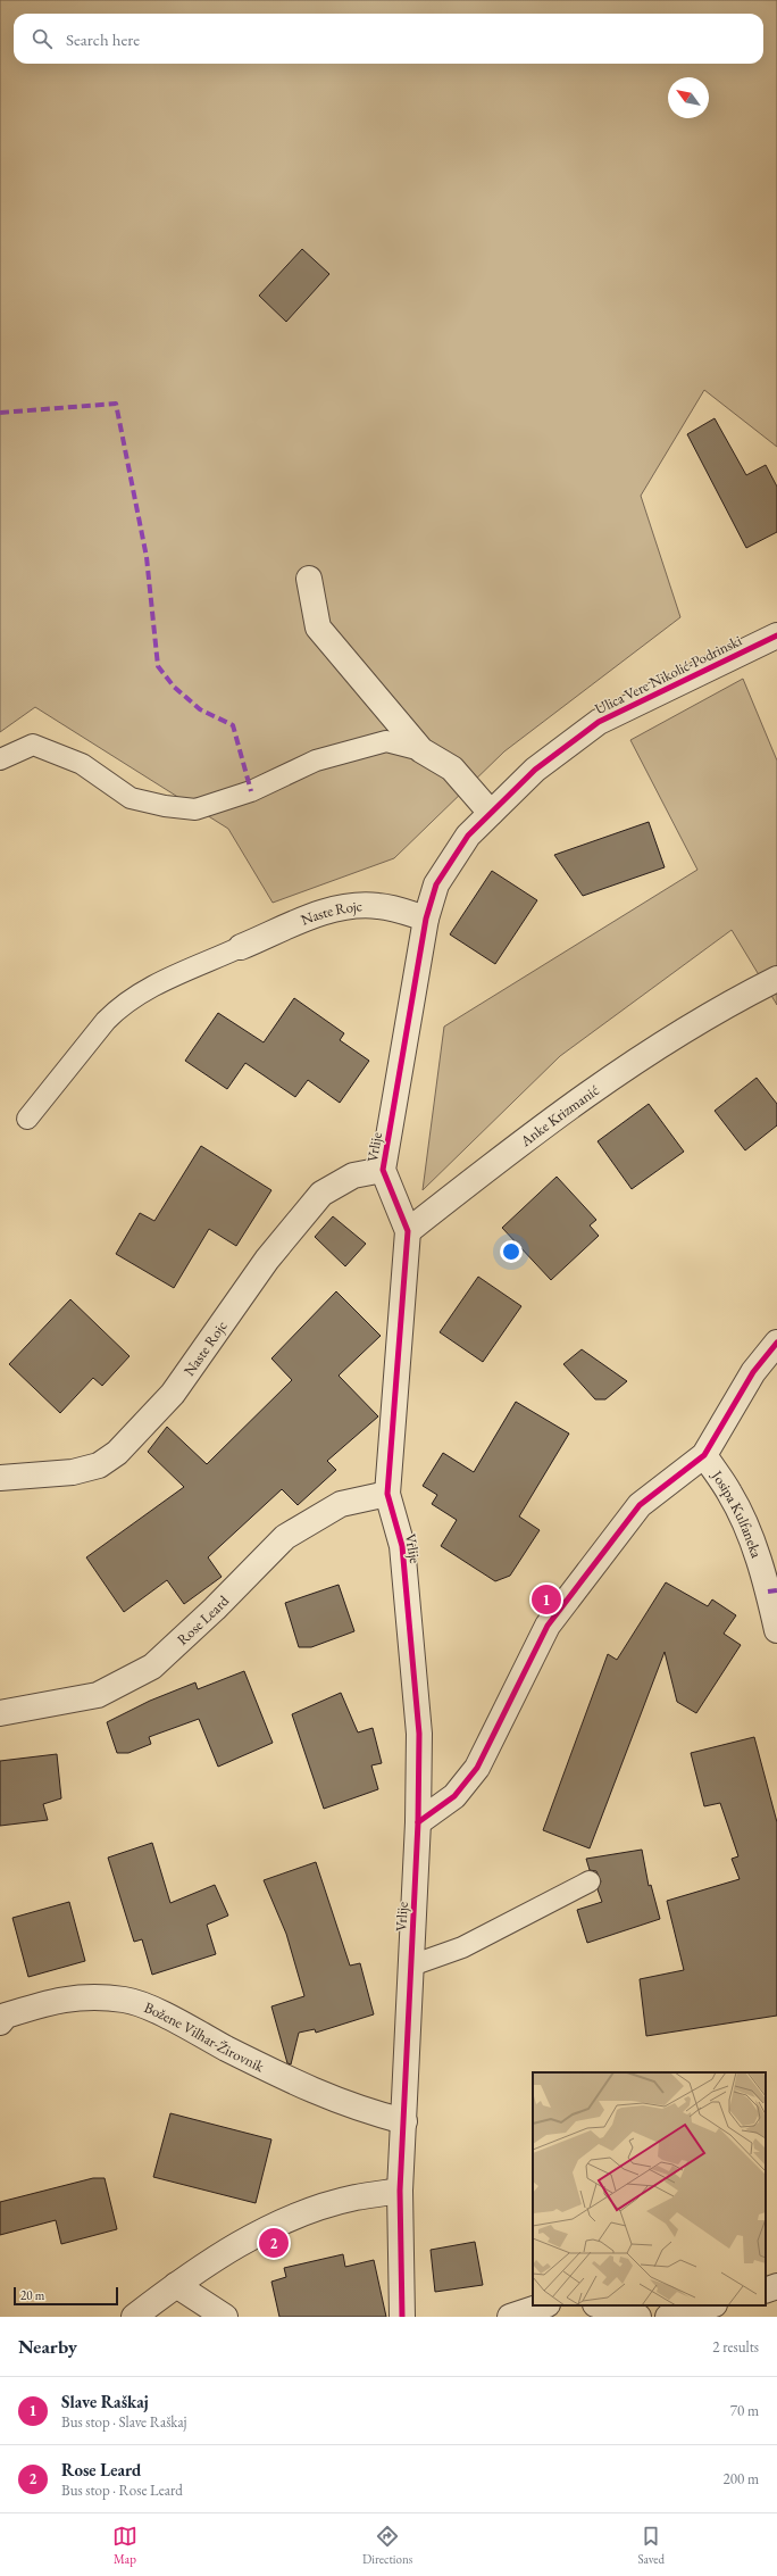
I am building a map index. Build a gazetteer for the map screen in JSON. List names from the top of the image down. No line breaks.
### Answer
{"streets":{"street":["Ulica Vere Nikolić-Podrinski","Naste Rojc","Anke Krizmanić","Vrlije","Josipa Kulfaneka","Rose Leard","Božene Vilhar-Žirovnik"]},"crossings":[["Ulica Vere Nikolić-Podrinski","Vrlije"],["Naste Rojc","Vrlije"],["Anke Krizmanić","Vrlije"],["Vrlije","Rose Leard"],["Vrlije","Božene Vilhar-Žirovnik"]],"scale_bar":"20 m","north":"top left","page":{"search":"Search here","pins":["1","2"],"scale":"20 m","heading":["Nearby","2 results"],"list":[{"mark":"1","name":"Slave Raškaj","note":"Bus stop · Slave Raškaj","value":"70 m"},{"mark":"2","name":"Rose Leard","note":"Bus stop · Rose Leard","value":"200 m"}],"nav":["Map","Directions","Saved"]}}
